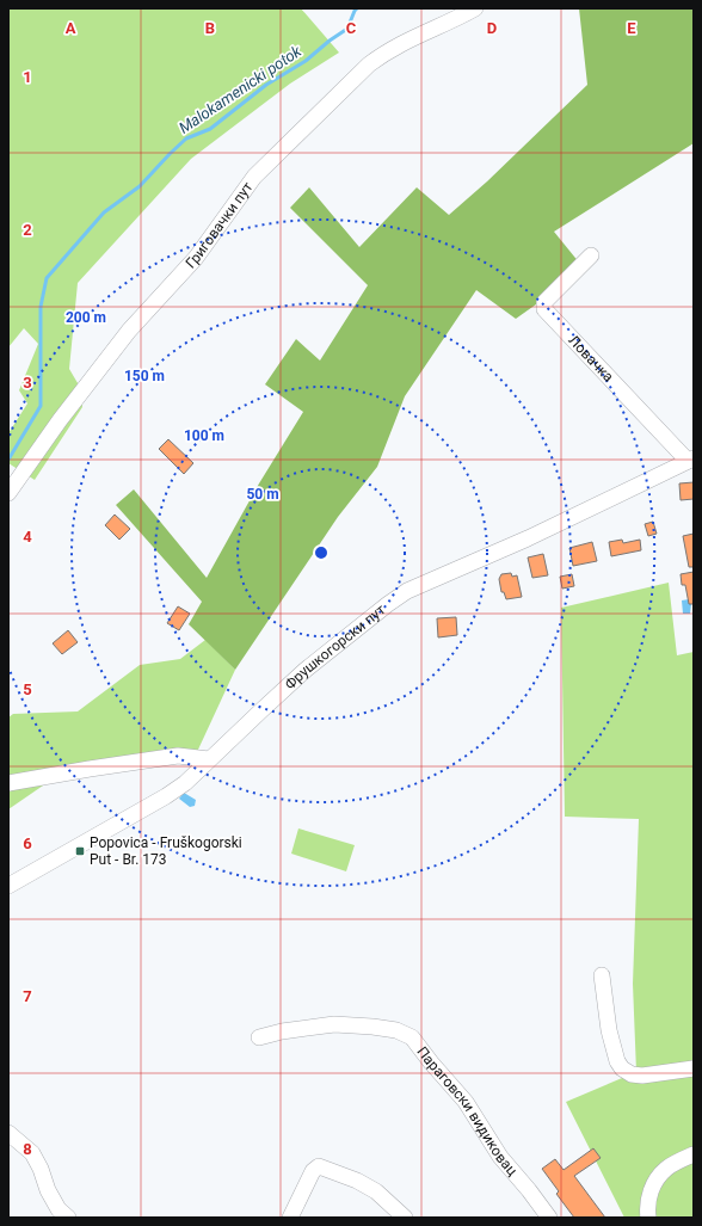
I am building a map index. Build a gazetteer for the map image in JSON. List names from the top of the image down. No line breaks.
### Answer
{"streets":{"street":["Григовачки пут","Ловачка","Фрушкогорски пут","Параговски видиковац"]},"crossings":[["Ловачка","Фрушкогорски пут"]],"water":["Malokamenicki potok"],"places":{"transit":["Popovica - Fruškogorski Put - Br. 173"]},"grid":{"columns":["A","B","C","D","E"],"rows":["1","2","3","4","5","6","7","8"]},"rings":["200 m","150 m","100 m","50 m"]}
